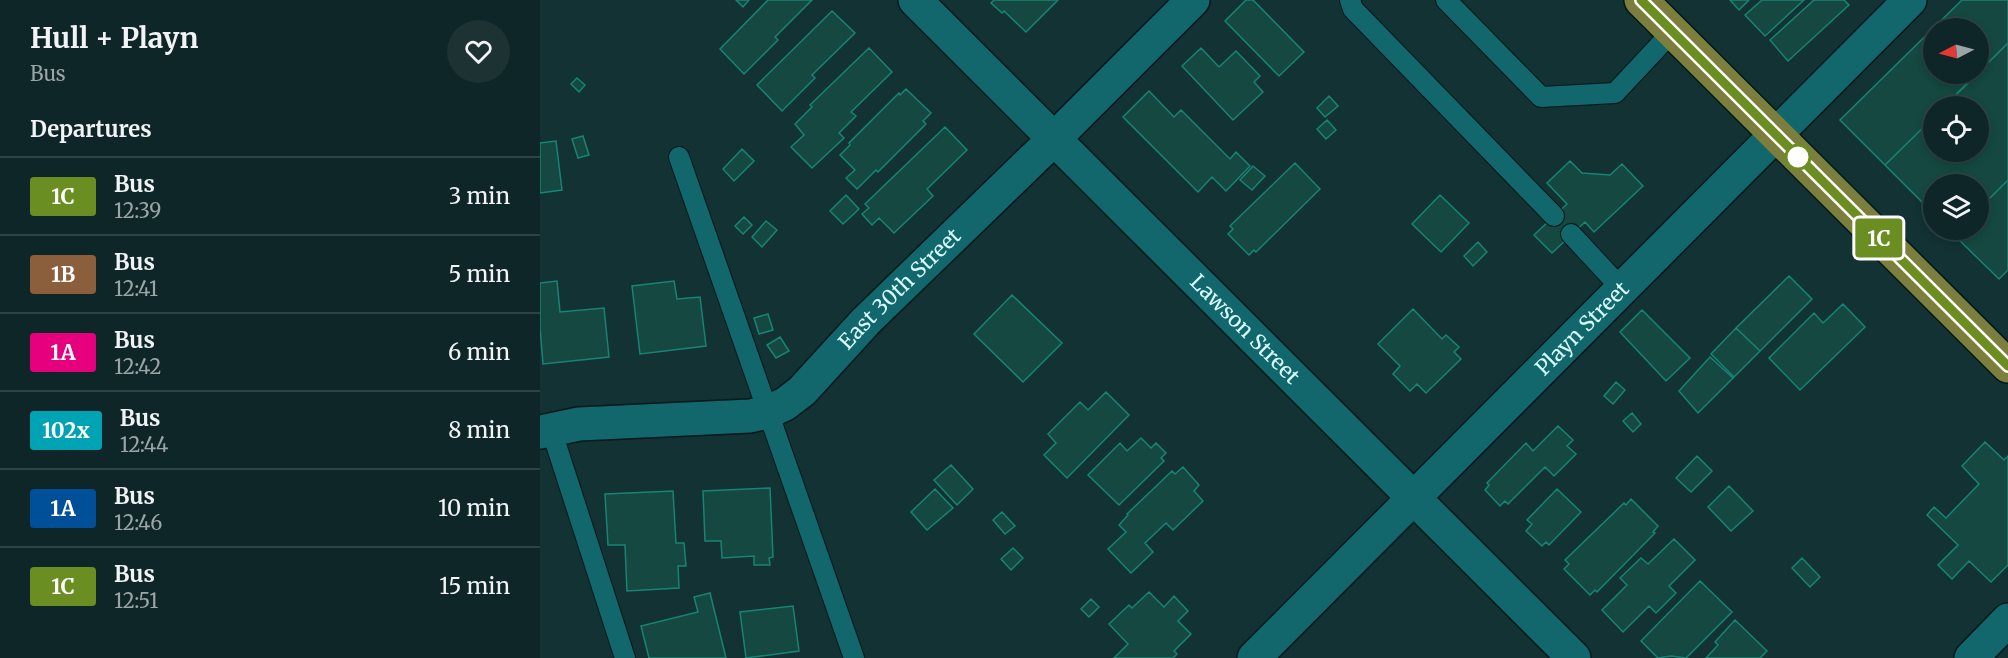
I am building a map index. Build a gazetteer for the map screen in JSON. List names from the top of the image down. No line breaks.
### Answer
{"streets":{"street":["East 30th Street","Lawson Street","Playn Street"]},"crossings":[["East 30th Street","Lawson Street"],["Lawson Street","Playn Street"]],"lines":["bus line 1C"],"north":"left","page":{"heading":[["Hull + Playn","Bus"],"Departures"],"on_map":"1C","list":[{"mark":"1C","name":"Bus","note":"12:39","value":"3 min"},{"mark":"1B","name":"Bus","note":"12:41","value":"5 min"},{"mark":"1A","name":"Bus","note":"12:42","value":"6 min"},{"mark":"102x","name":"Bus","note":"12:44","value":"8 min"},{"mark":"1A","name":"Bus","note":"12:46","value":"10 min"},{"mark":"1C","name":"Bus","note":"12:51","value":"15 min"}]}}
